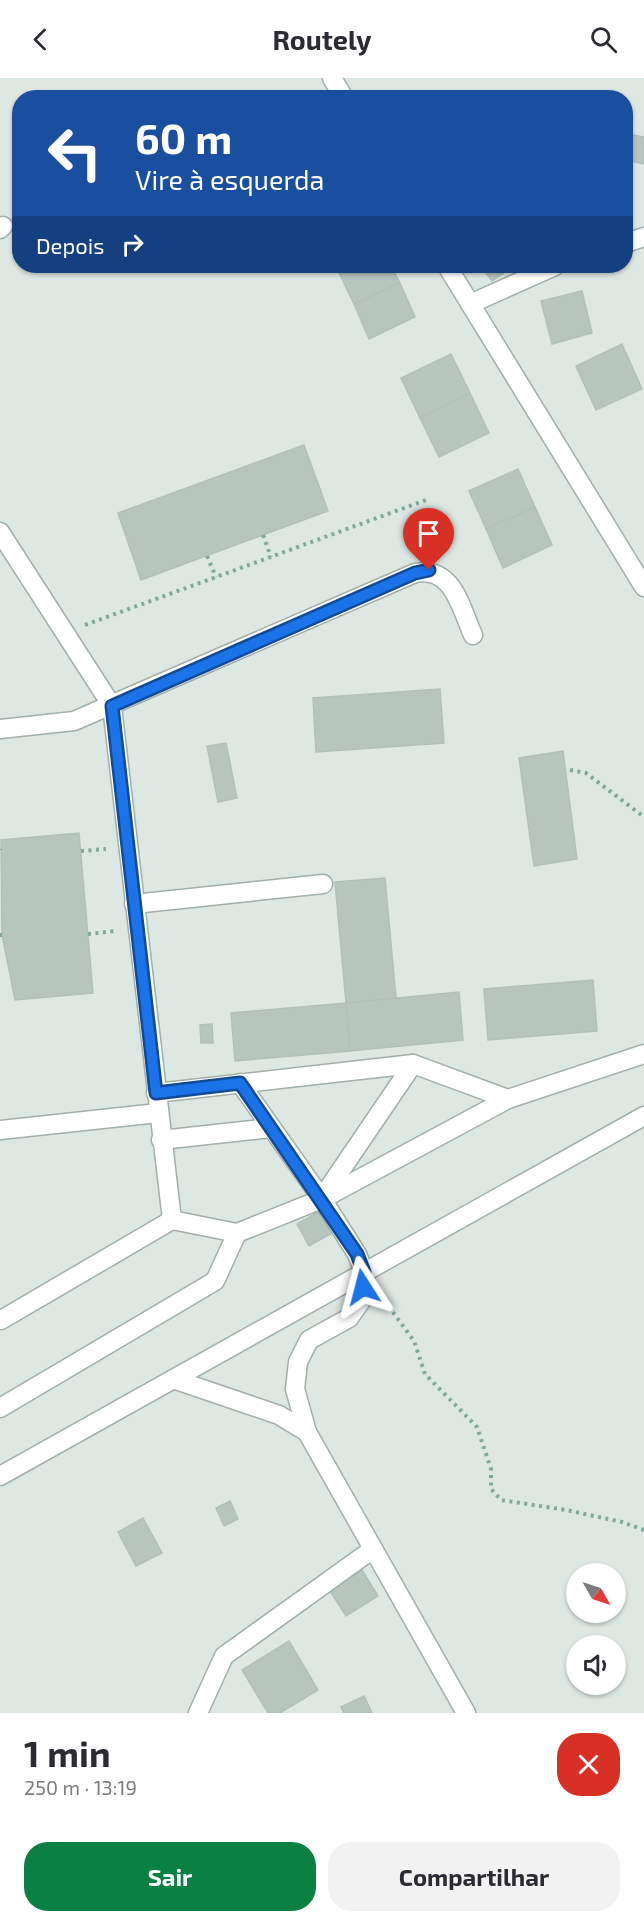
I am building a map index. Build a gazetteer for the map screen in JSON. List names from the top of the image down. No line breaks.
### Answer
{"north":"bottom right","page":{"header":"Routely","turn":["60 m","Vire à esquerda"],"then":"Depois","heading":["1 min","250 m · 13:19"],"buttons":["Sair","Compartilhar"]}}
